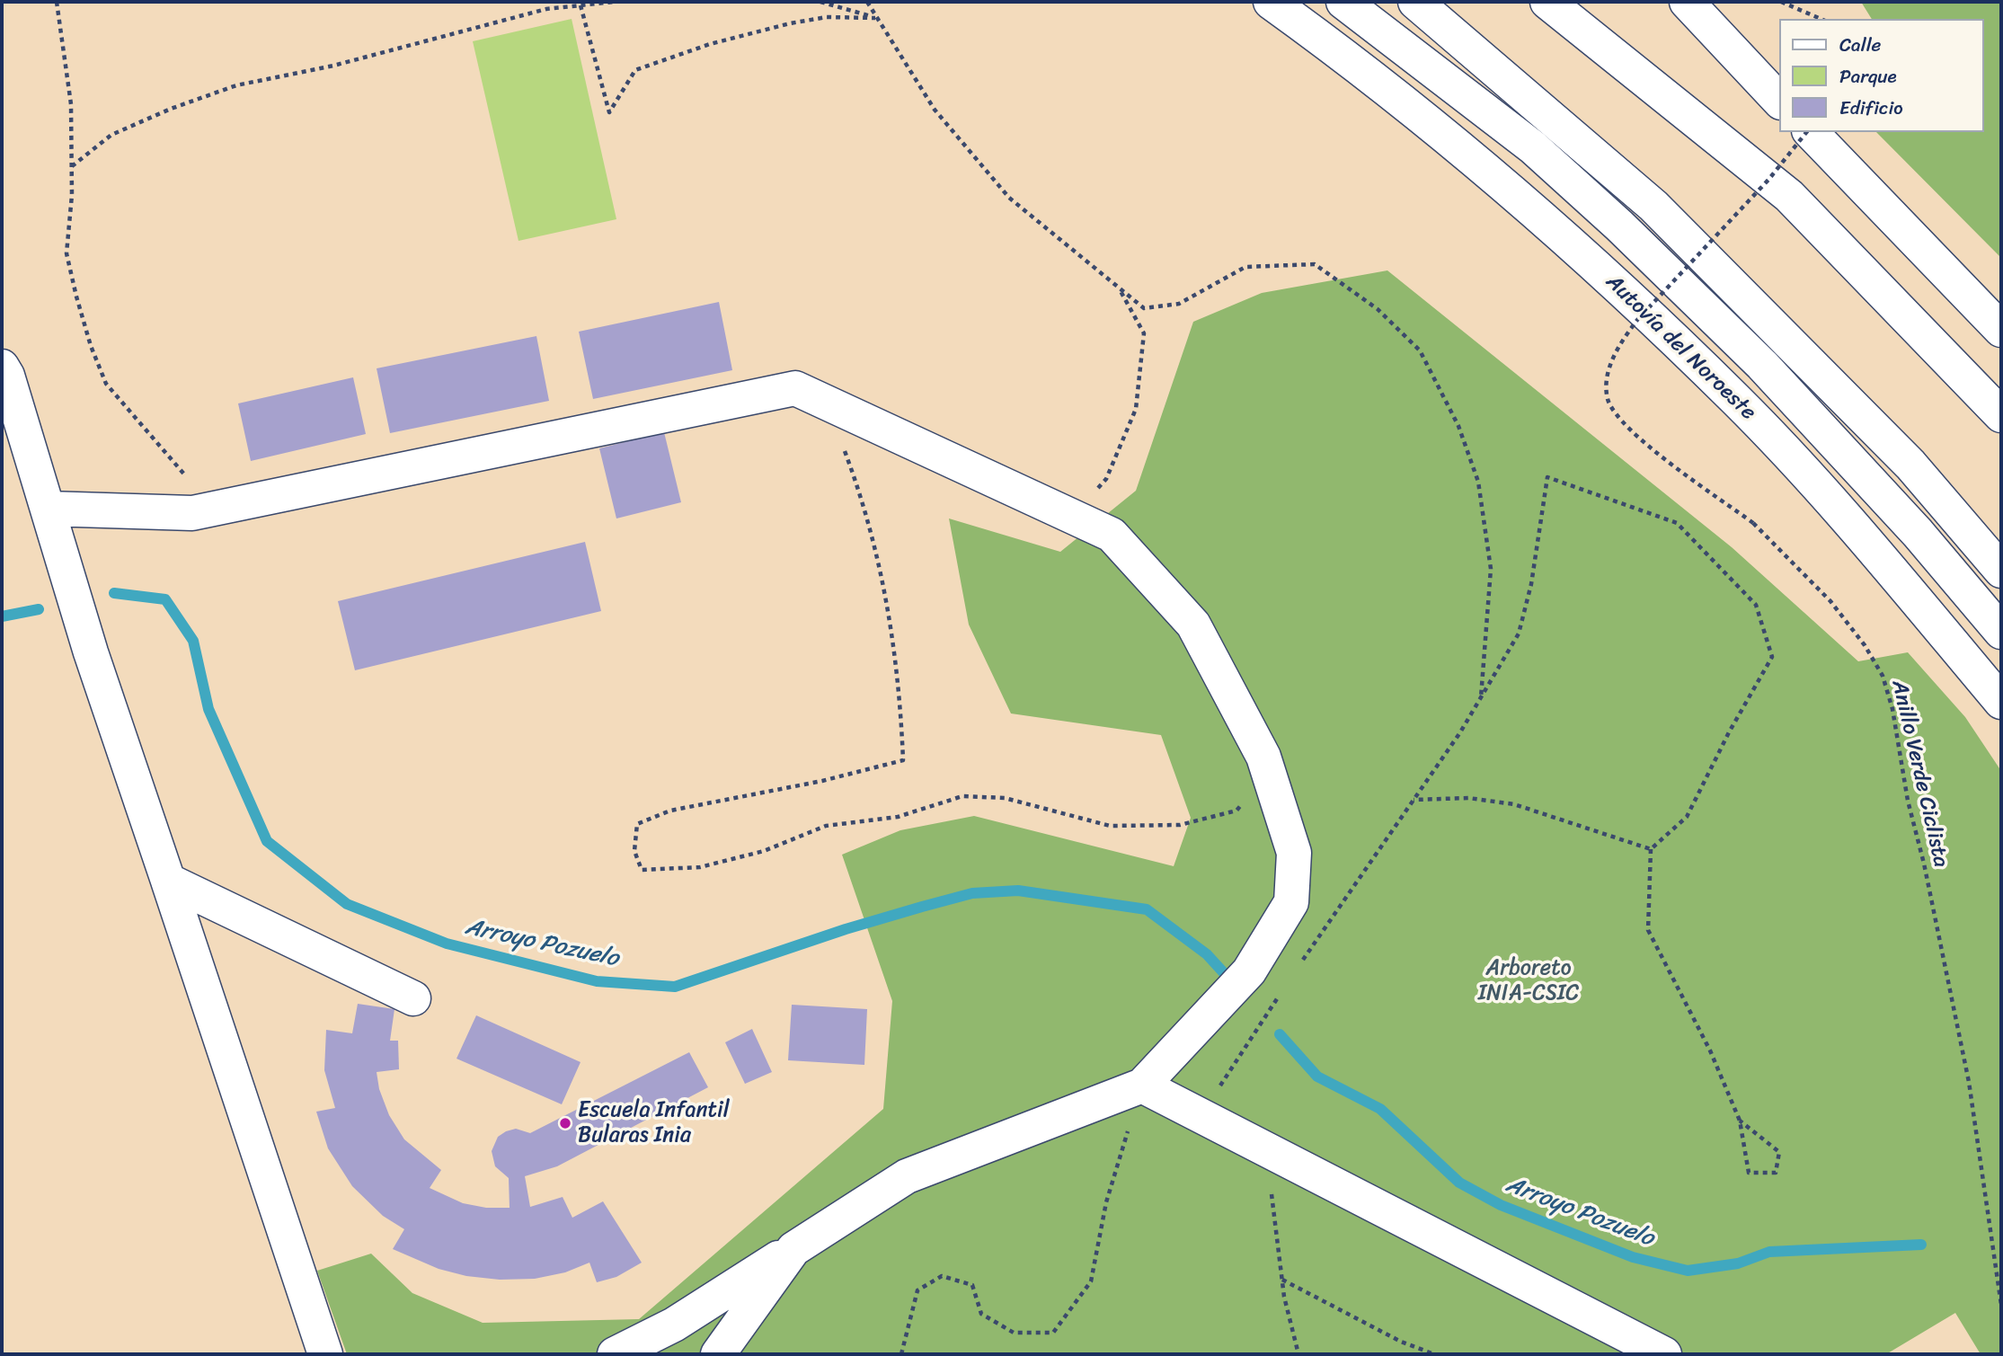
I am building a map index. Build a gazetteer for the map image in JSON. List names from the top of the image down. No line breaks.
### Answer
{"streets":{"main road":["Autovía del Noroeste"],"path":["Anillo Verde Ciclista"]},"water":["Arroyo Pozuelo"],"parks":["Arboreto INIA-CSIC"],"places":["Escuela Infantil Bularas Inia"],"legend":["Calle","Parque","Edificio"]}
